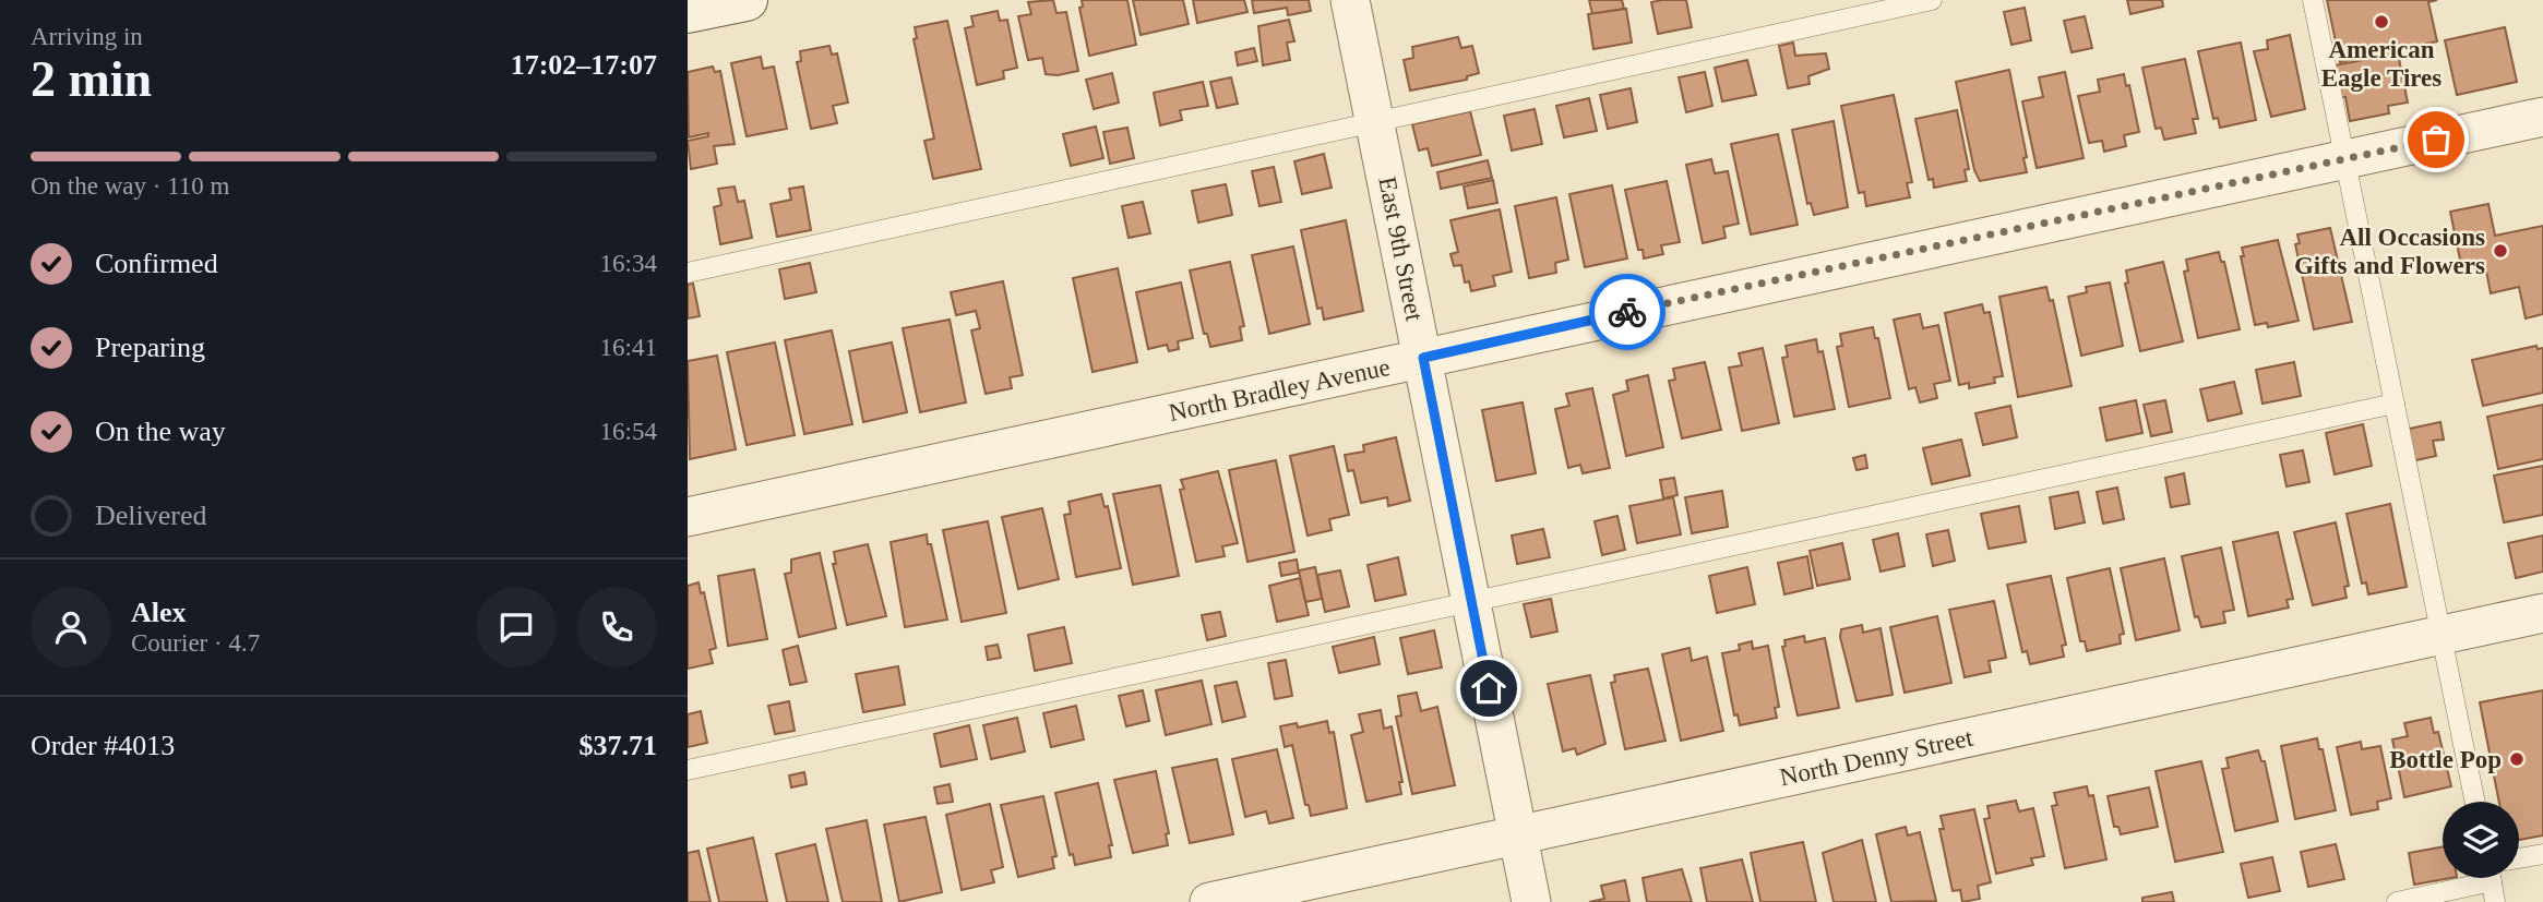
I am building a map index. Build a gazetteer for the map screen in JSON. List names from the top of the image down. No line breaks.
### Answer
{"streets":{"street":["East 9th Street","North Bradley Avenue","North Denny Street"]},"crossings":[["East 9th Street","North Bradley Avenue"],["East 9th Street","North Denny Street"]],"places":["American Eagle Tires","All Occasions Gifts and Flowers","Bottle Pop"],"page":{"heading":["2 min","Arriving in","17:02–17:07"],"panel":["Alex","Courier · 4.7","Order #4013","$37.71"],"bar":"On the way · 110 m","list":[["Confirmed","16:34"],["Preparing","16:41"],["On the way","16:54"],"Delivered"]}}
